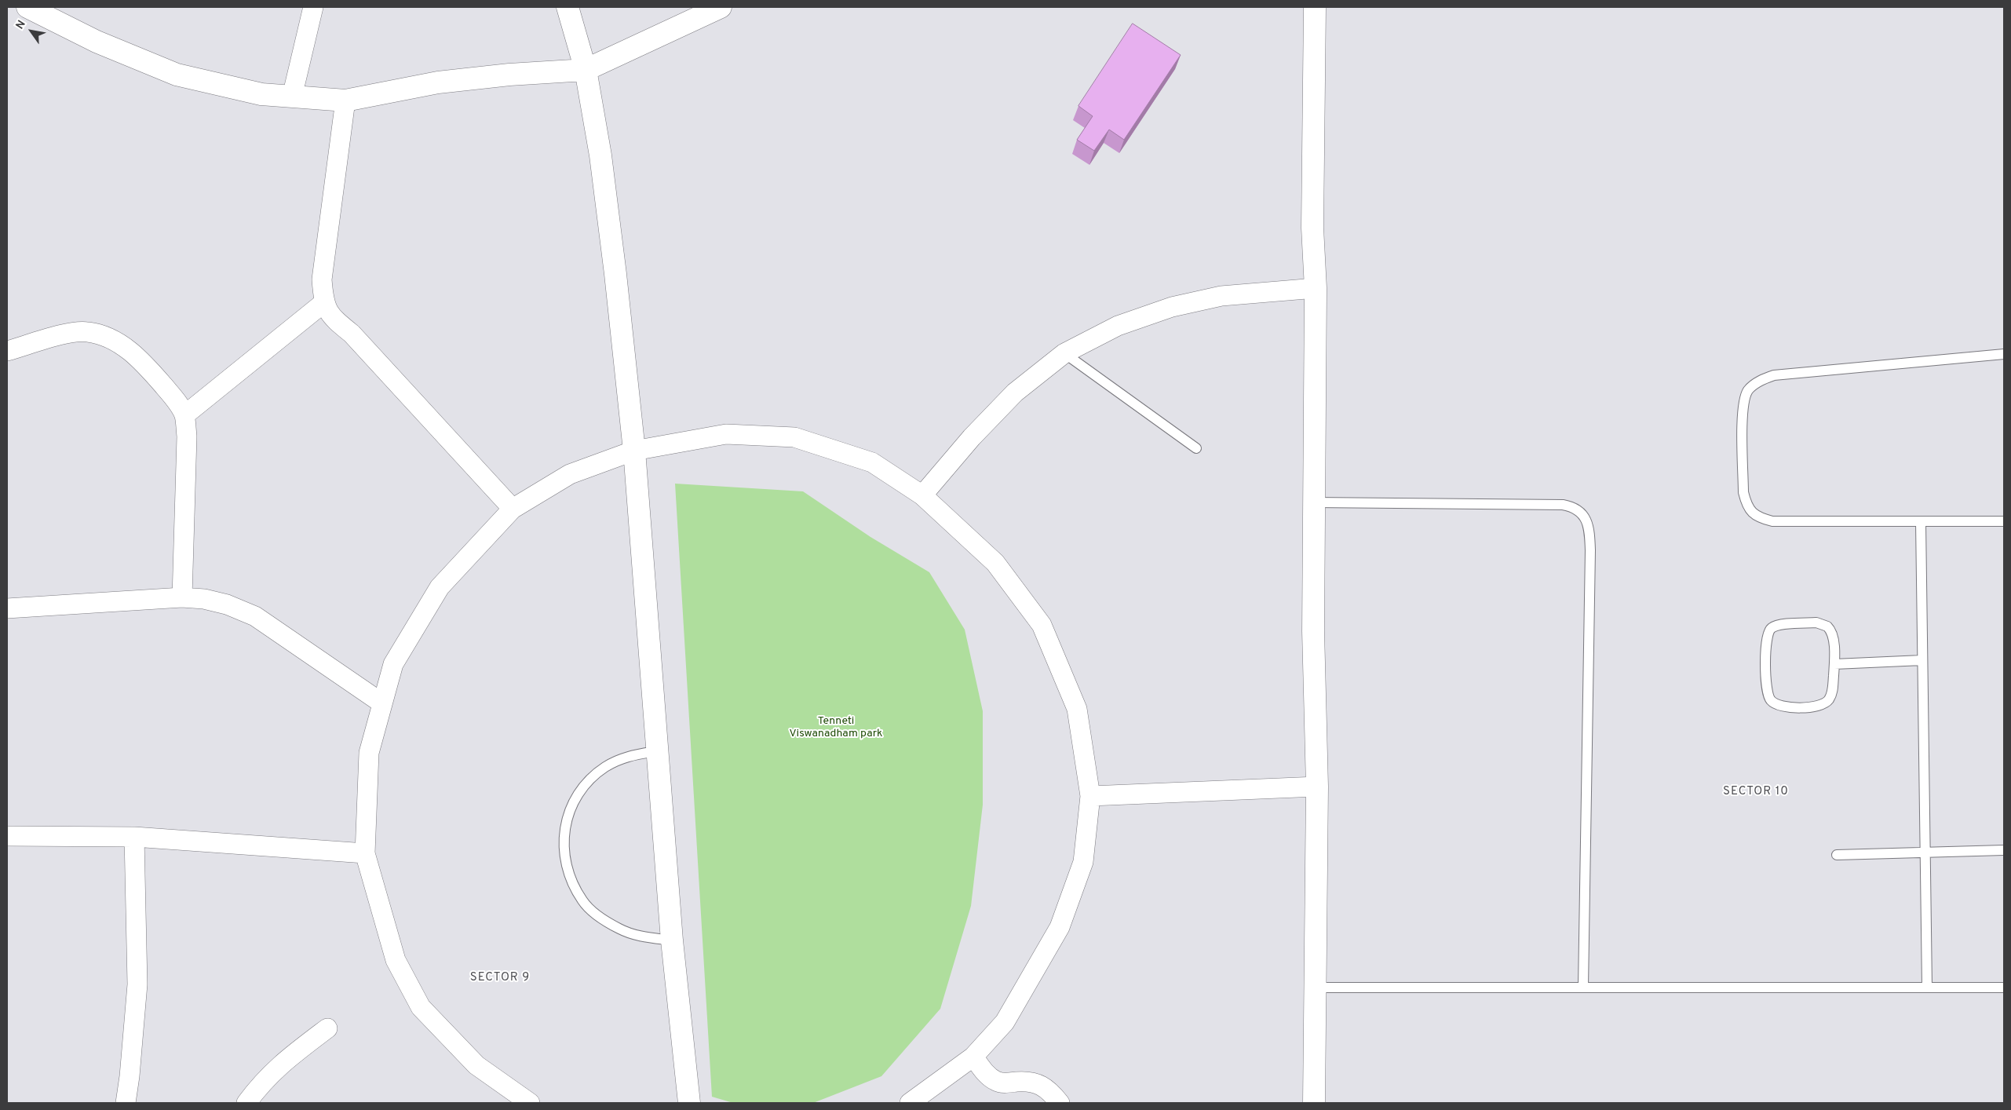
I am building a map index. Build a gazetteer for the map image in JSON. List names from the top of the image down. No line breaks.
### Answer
{"districts":["SECTOR 10","SECTOR 9"],"parks":["Tenneti Viswanadham park"],"north":"top left"}
